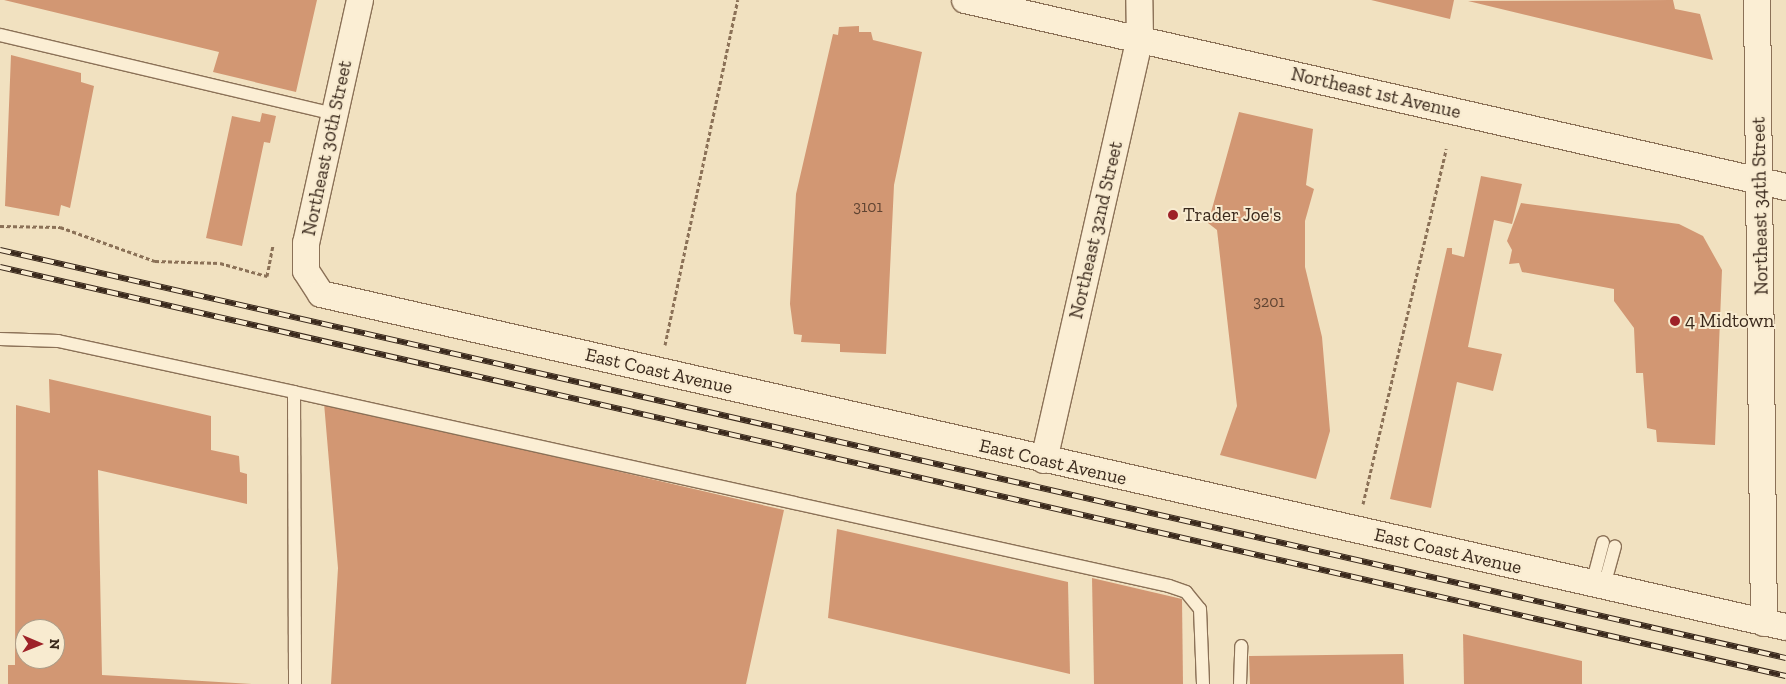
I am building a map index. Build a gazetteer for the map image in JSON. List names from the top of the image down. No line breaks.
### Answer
{"streets":{"street":["Northeast 1st Avenue","Northeast 30th Street","Northeast 34th Street","Northeast 32nd Street","East Coast Avenue"]},"crossings":[["Northeast 1st Avenue","Northeast 34th Street"],["Northeast 1st Avenue","Northeast 32nd Street"],["Northeast 30th Street","East Coast Avenue"],["Northeast 34th Street","East Coast Avenue"],["Northeast 32nd Street","East Coast Avenue"]],"places":["Trader Joe's","4 Midtown"],"house_numbers":["3101","3201"],"north":"right"}
